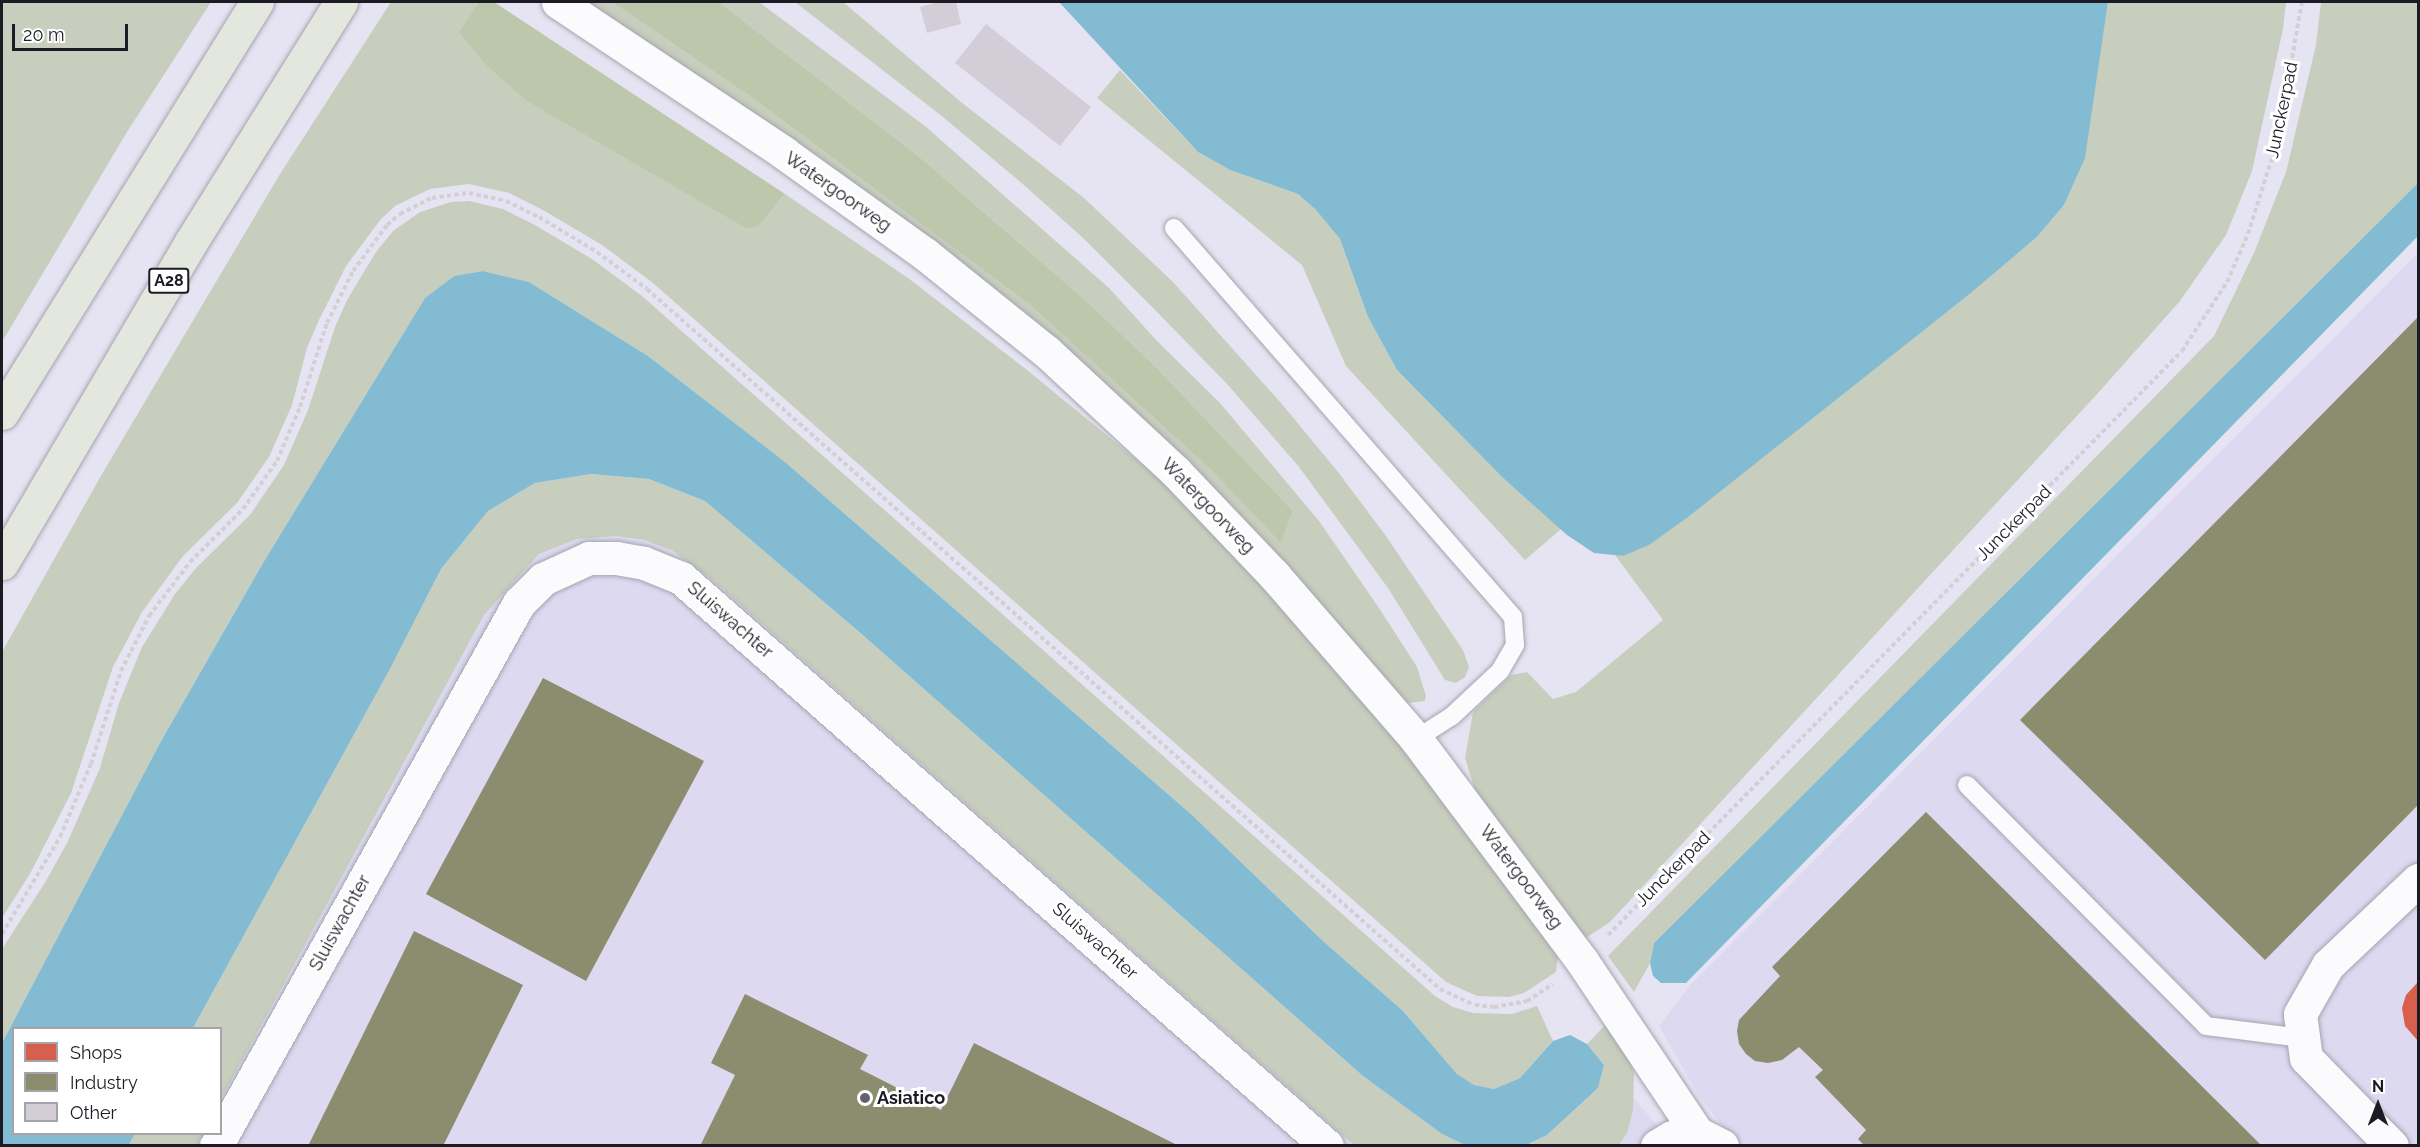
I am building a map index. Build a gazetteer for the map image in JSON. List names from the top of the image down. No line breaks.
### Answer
{"streets":{"highway":["A28"],"street":["Watergoorweg","Sluiswachter"],"path":["Junckerpad"]},"crossings":[["Junckerpad","Watergoorweg"]],"places":["Asiatico"],"legend":["Shops","Industry","Other"],"scale_bar":"20 m","north":"top"}
